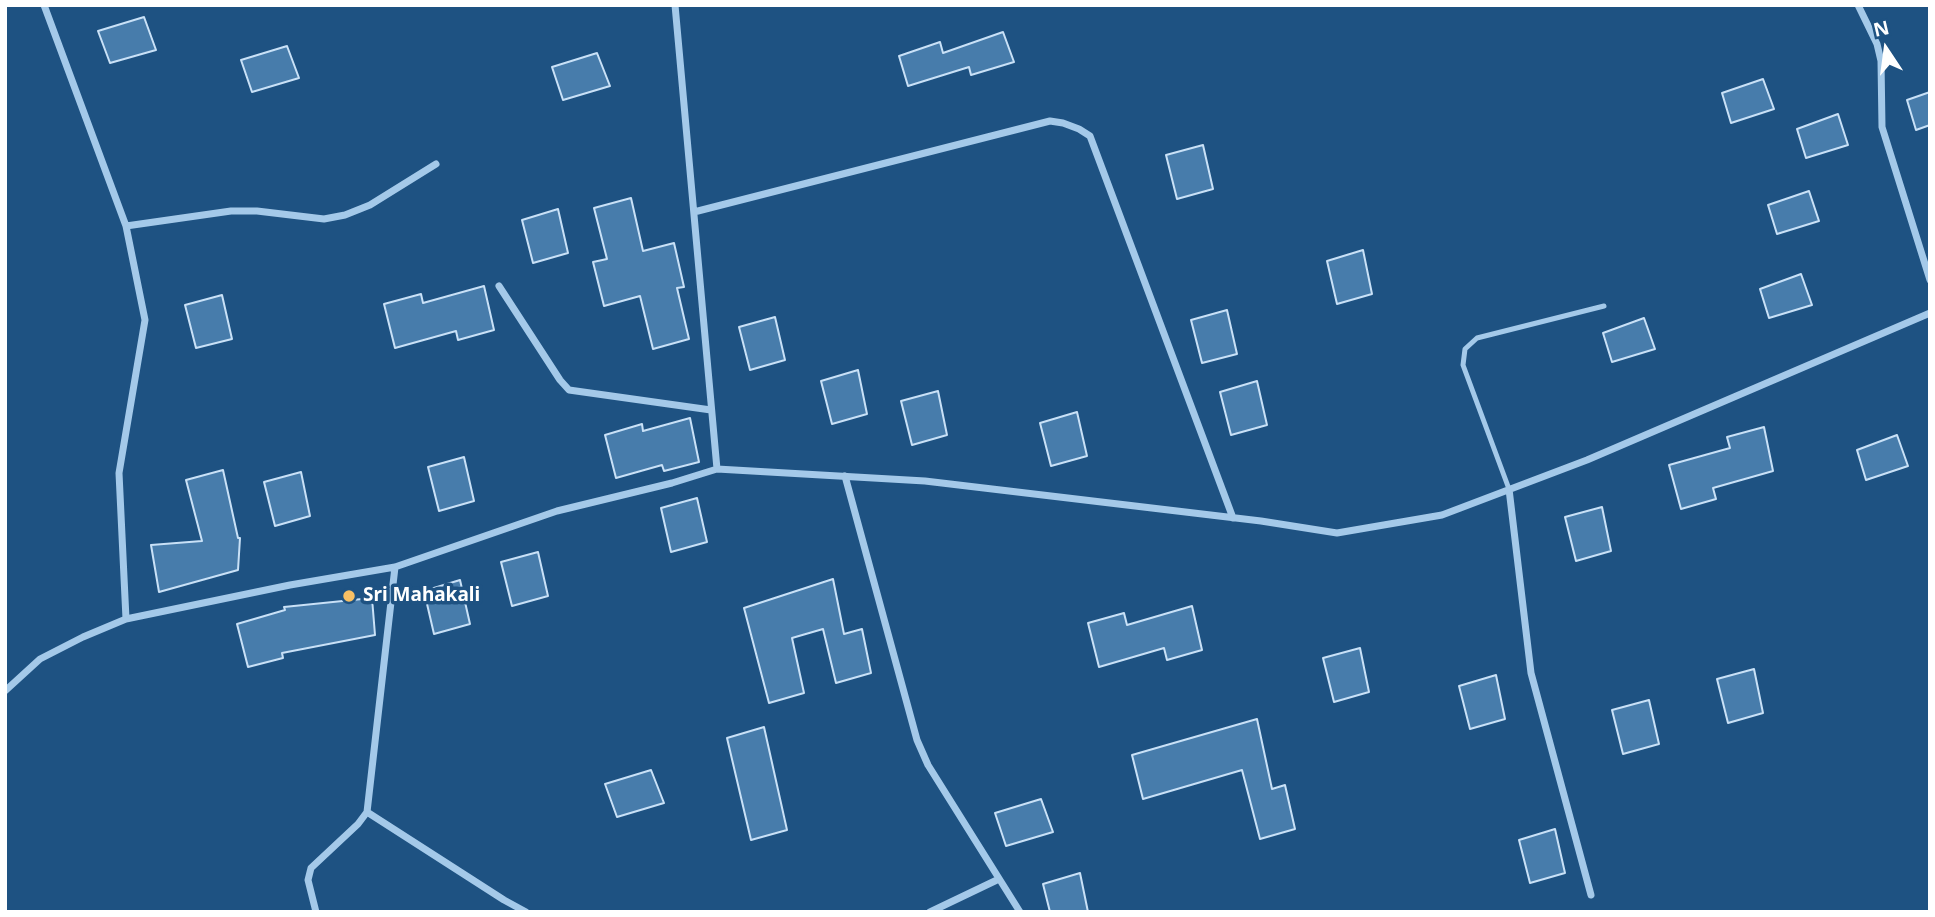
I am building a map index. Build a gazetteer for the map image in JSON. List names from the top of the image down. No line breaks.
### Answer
{"places":["Sri Mahakali"],"north":"top"}
